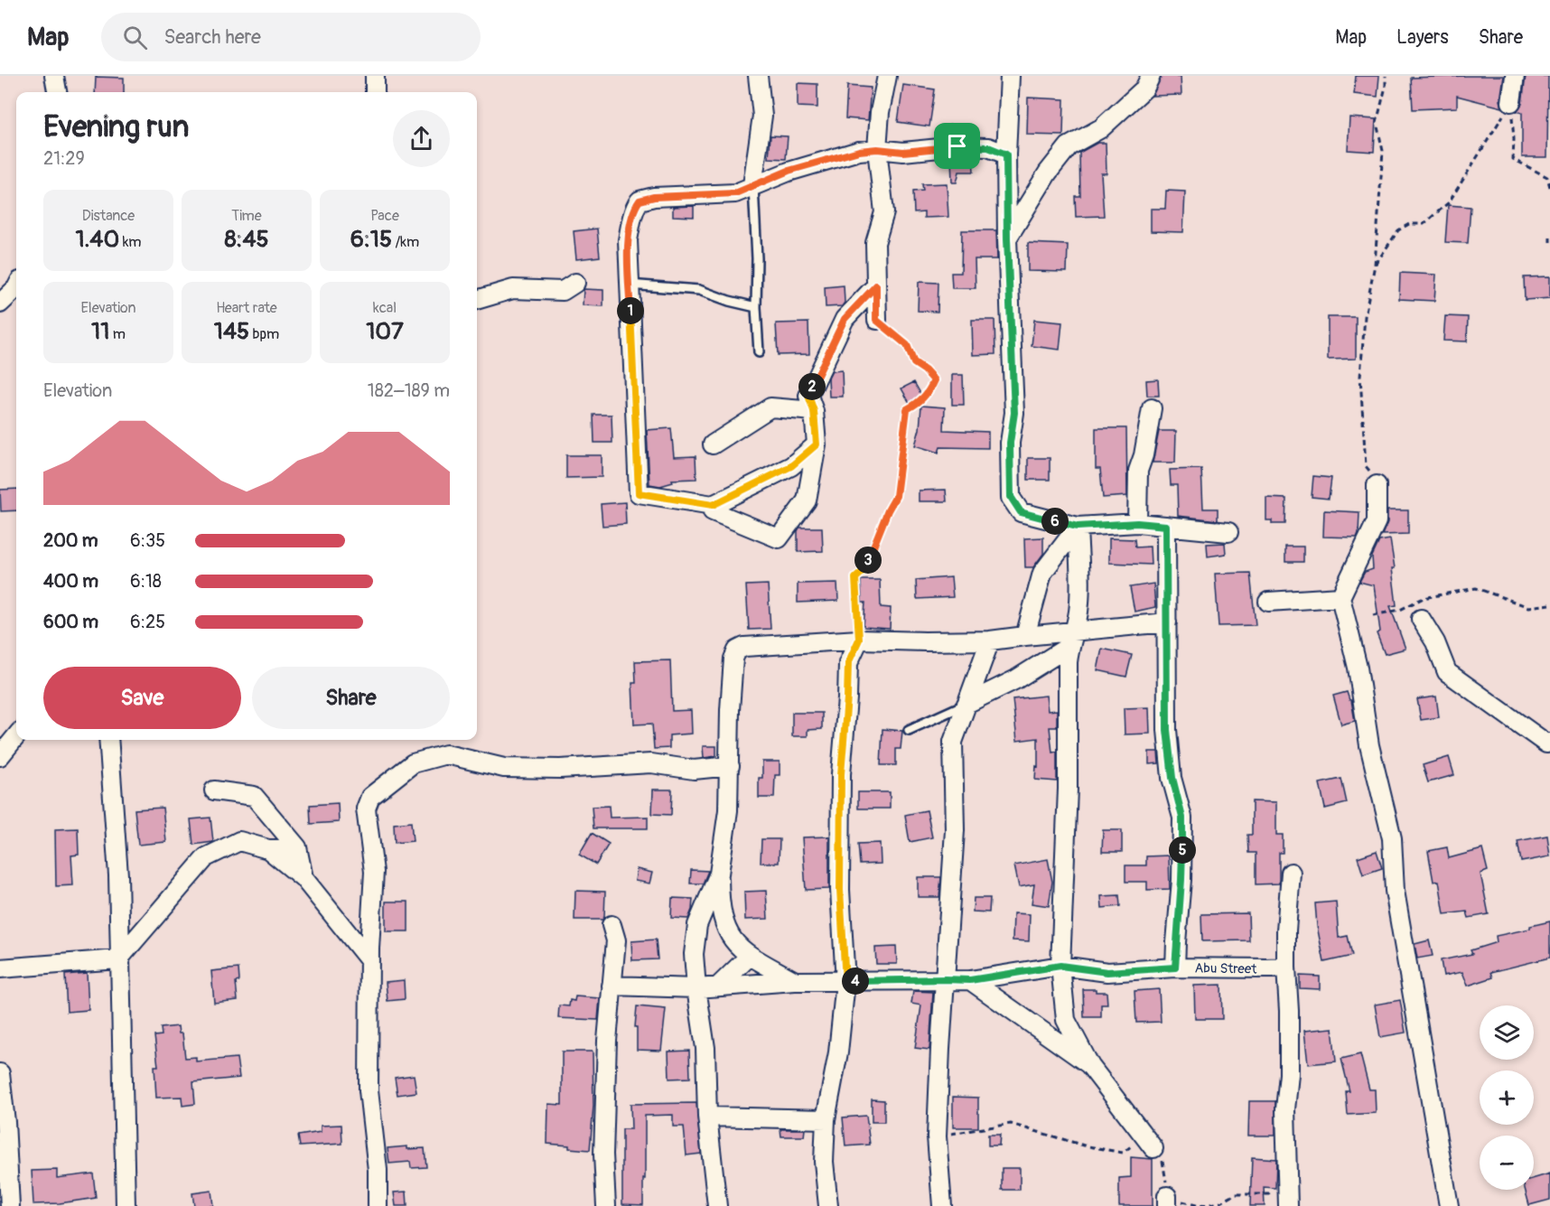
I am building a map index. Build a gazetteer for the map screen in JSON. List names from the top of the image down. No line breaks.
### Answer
{"streets":{"street":["Abu Street"]},"page":{"header":"Map","search":"Search here","nav":["Map","Layers","Share"],"heading":["Evening run","21:29"],"stats":[["Distance","1.40 km"],["Time","8:45"],["Pace","6:15 /km"],["Elevation","11 m"],["Heart rate","145 bpm"],["kcal","107"]],"pins":["1","2","6","3","5","4"],"chart":["Elevation","182–189 m"],"list":[{"name":"200 m","note":"6:35"},{"name":"400 m","note":"6:18"},{"name":"600 m","note":"6:25"}],"buttons":["Save","Share"],"map_buttons":["+","−"]}}
